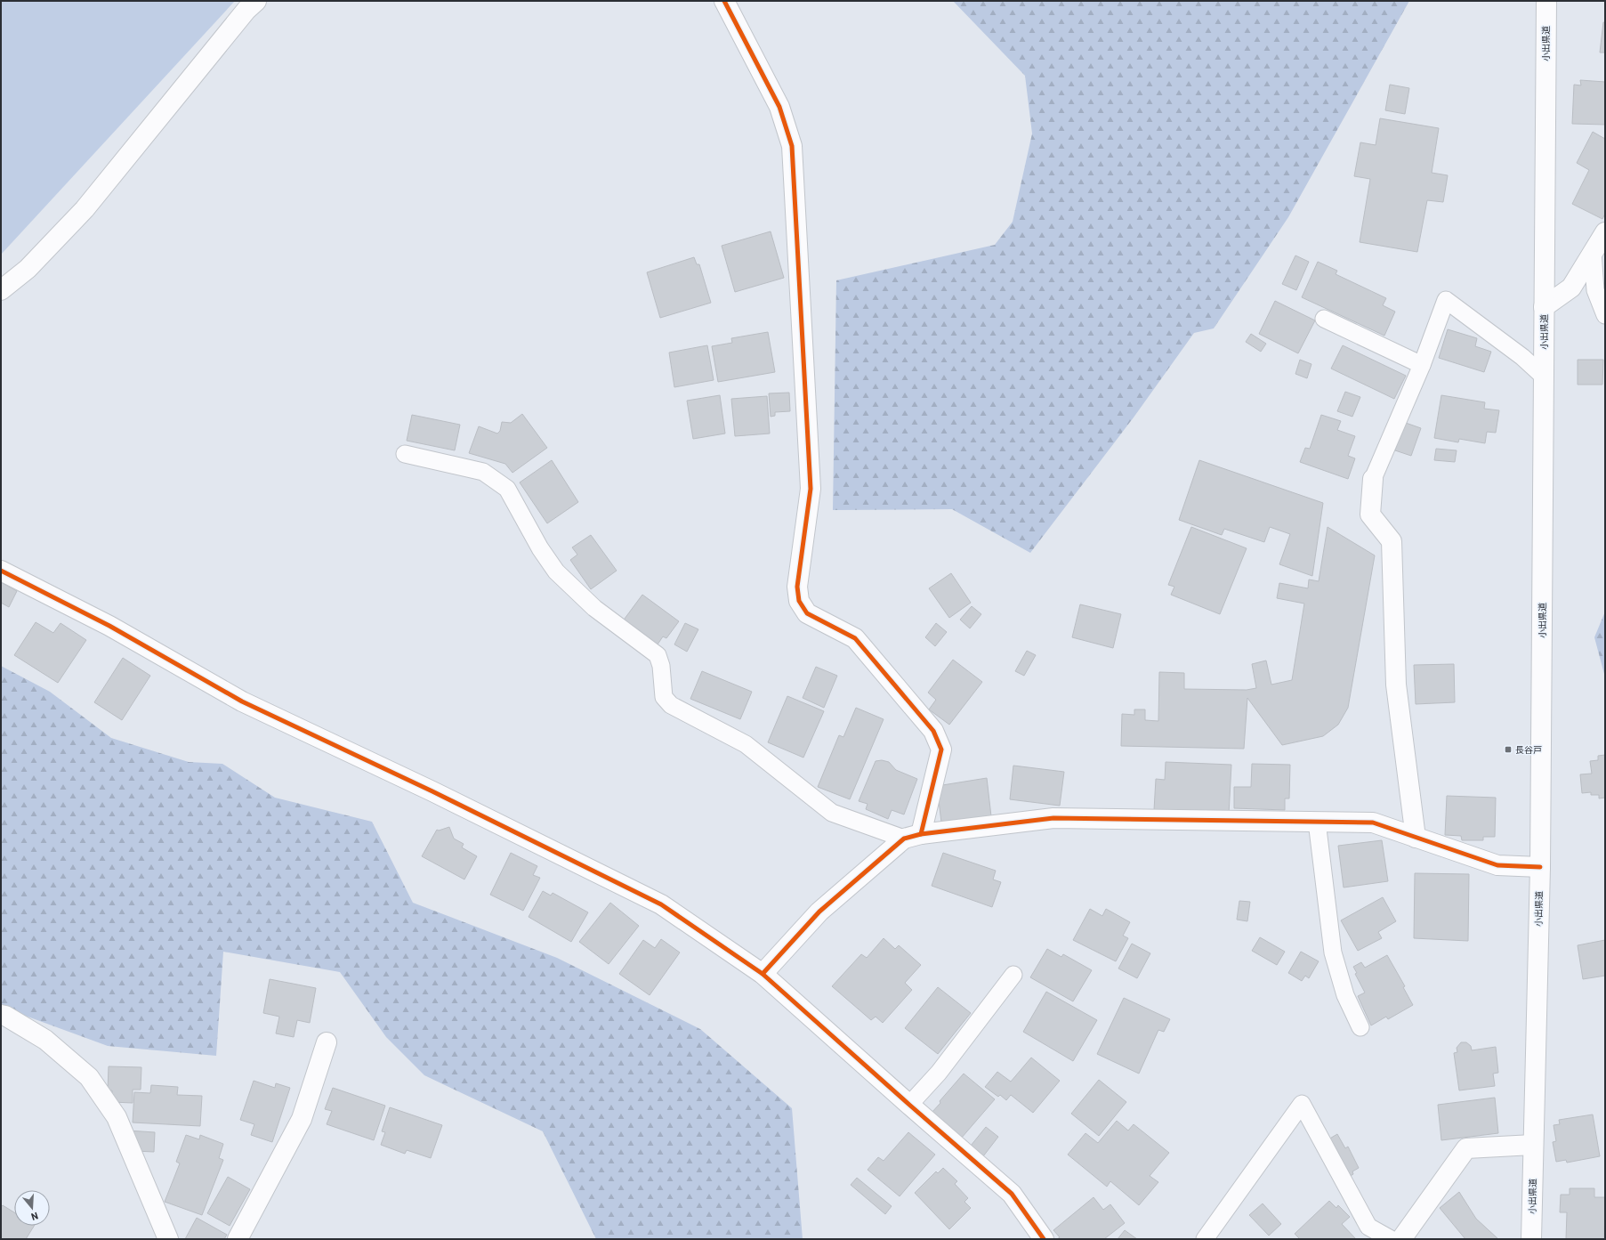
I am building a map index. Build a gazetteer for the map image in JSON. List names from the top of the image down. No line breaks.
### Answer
{"streets":{"street":["小出県道"]},"places":{"transit":["長谷戸"]},"north":"bottom"}
